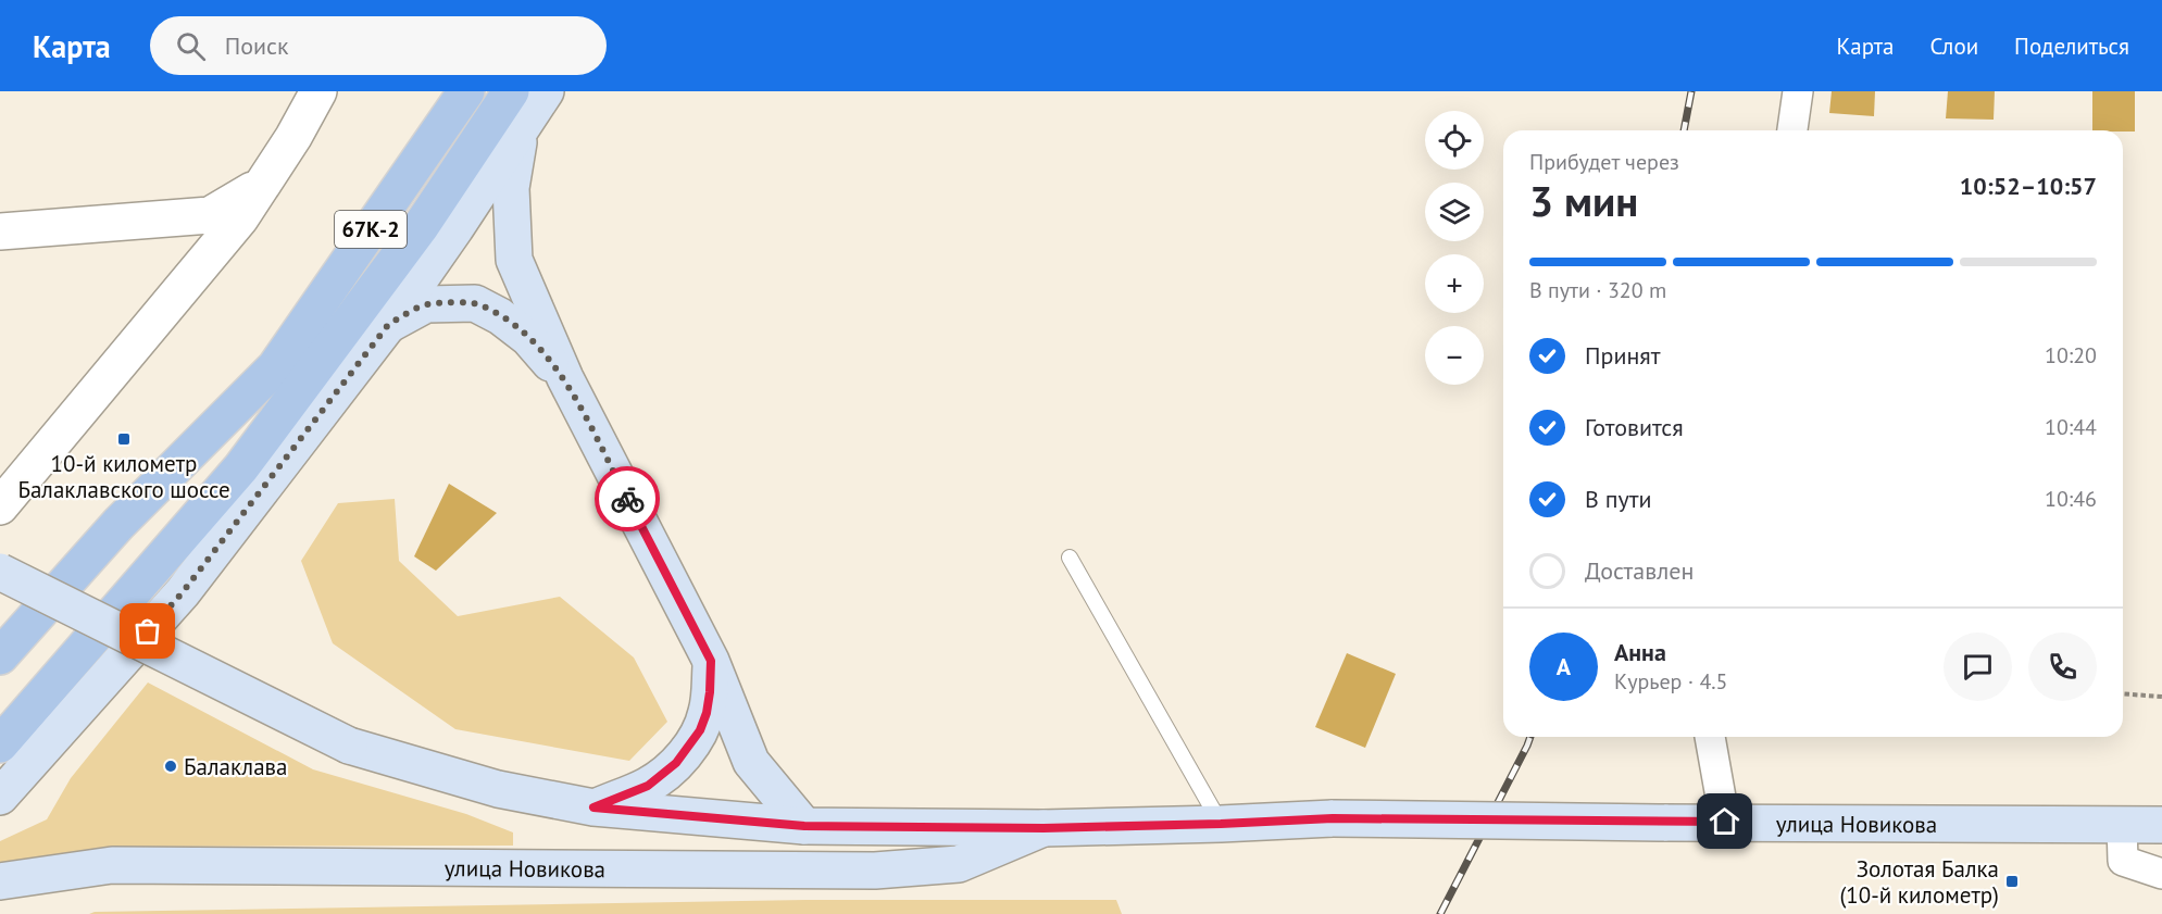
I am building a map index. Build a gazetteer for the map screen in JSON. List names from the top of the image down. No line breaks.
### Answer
{"streets":{"main road":["67К-2","улица Новикова"]},"places":{"transit":["10-й километр Балаклавского шоссе","Золотая Балка (10-й километр)"],"other":["Балаклава"]},"page":{"header":"Карта","search":"Поиск","nav":["Карта","Слои","Поделиться"],"map_buttons":["+","−"],"heading":["3 мин","Прибудет через","10:52–10:57"],"panel":["Анна","Курьер · 4.5"],"bar":"В пути · 320 m","list":[["Принят","10:20"],["Готовится","10:44"],["В пути","10:46"],"Доставлен"],"round":"А"}}
